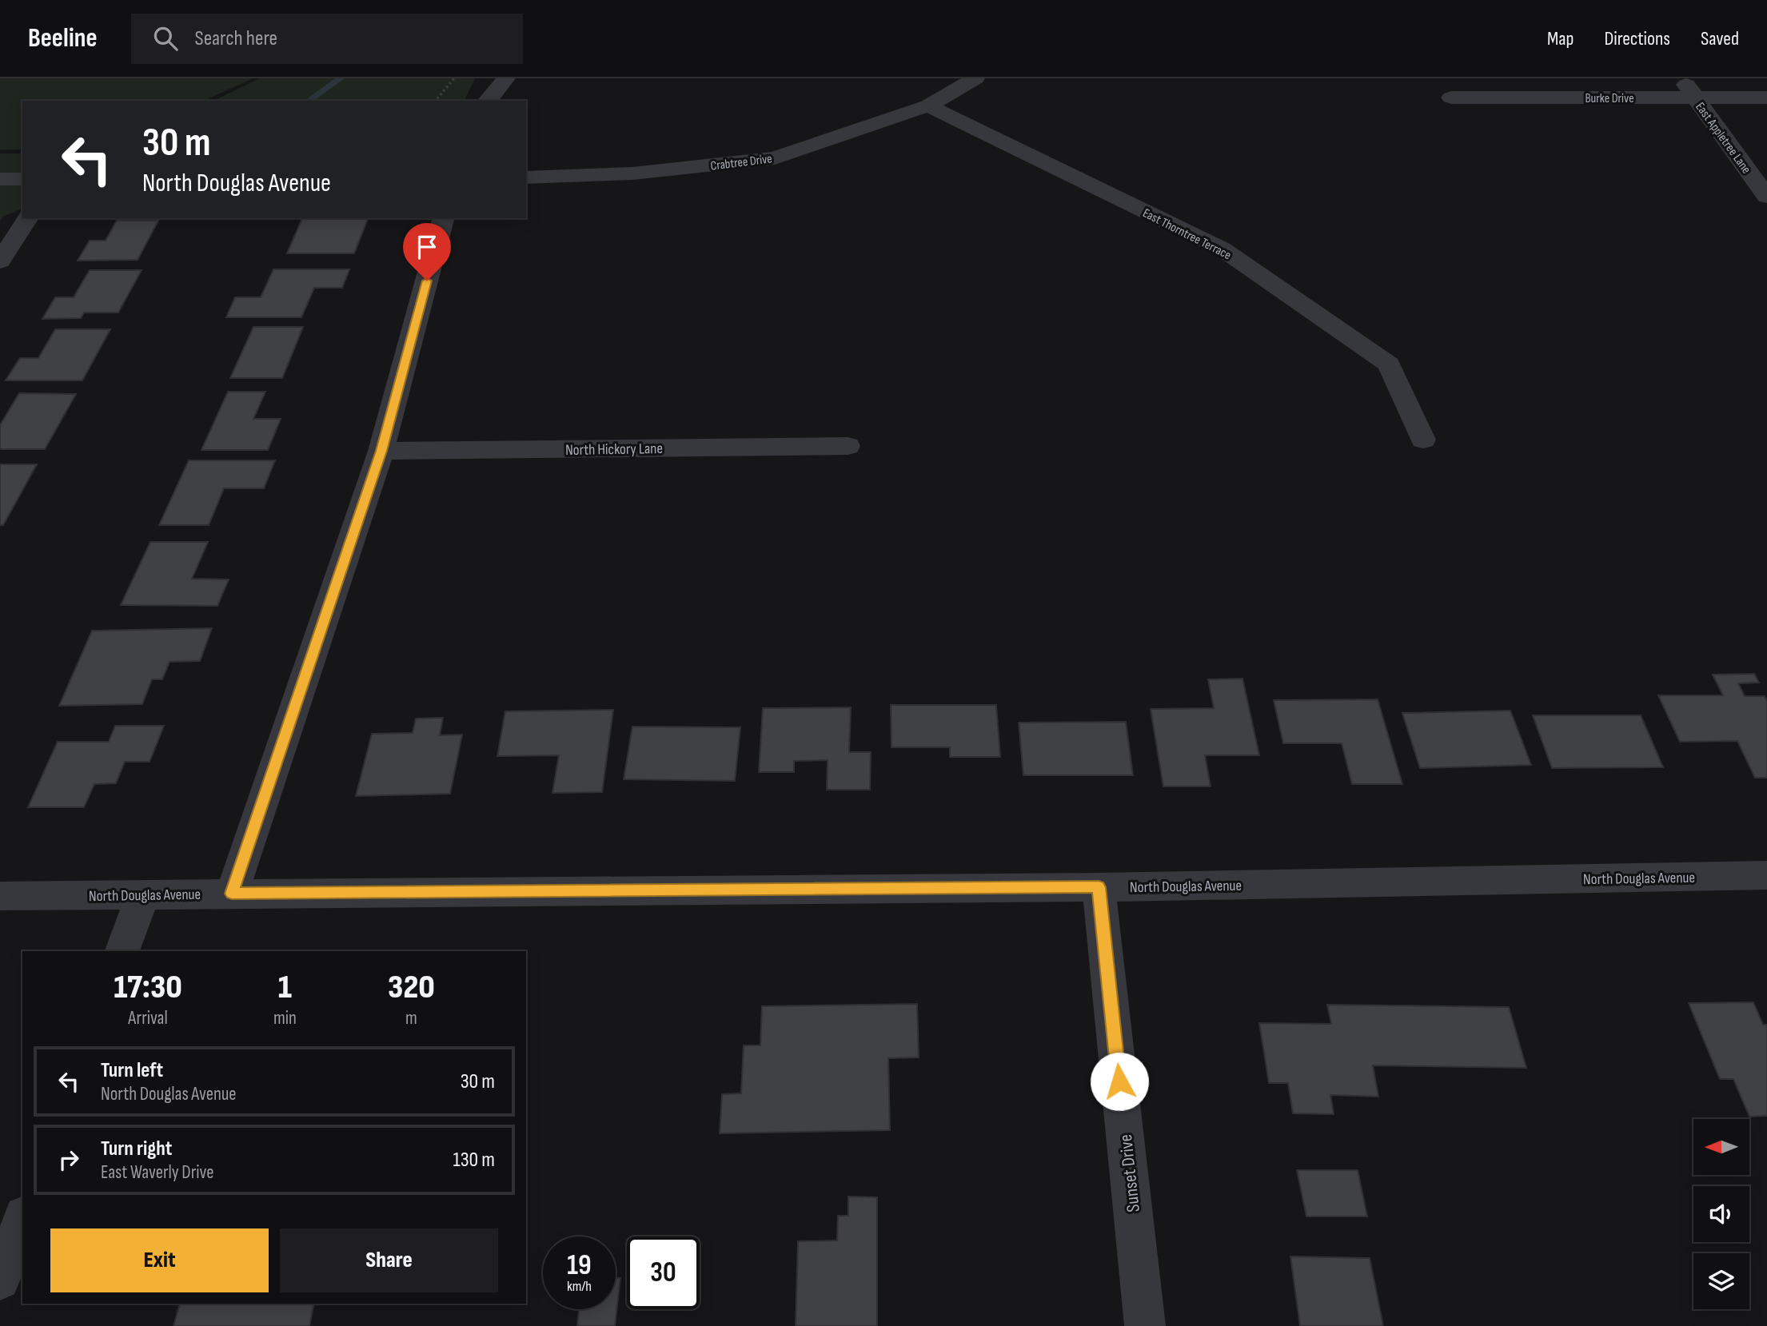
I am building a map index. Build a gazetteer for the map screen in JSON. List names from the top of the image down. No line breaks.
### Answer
{"streets":{"street":["Burke Drive","East Appletree Lane","Crabtree Drive","East Thorntree Terrace","North Hickory Lane","North Douglas Avenue","Sunset Drive"]},"crossings":[["Burke Drive","East Appletree Lane"],["Crabtree Drive","East Thorntree Terrace"],["North Douglas Avenue","Sunset Drive"]],"north":"left","page":{"header":"Beeline","search":"Search here","nav":["Map","Directions","Saved"],"turn":["30 m","North Douglas Avenue"],"eta":["17:30","Arrival","1","min","320","m"],"list":[{"name":"Turn left","note":"North Douglas Avenue","value":"30 m"},{"name":"Turn right","note":"East Waverly Drive","value":"130 m"}],"buttons":["Exit","Share"],"speed":"19 km/h","limit":"30"}}
